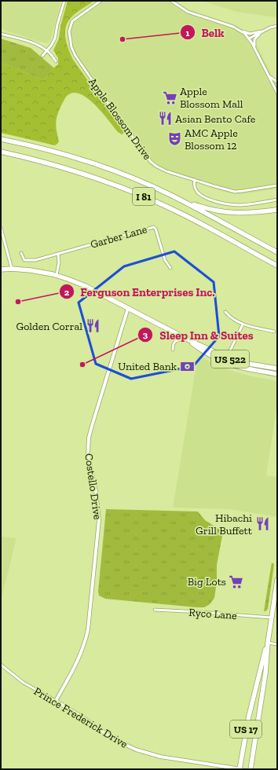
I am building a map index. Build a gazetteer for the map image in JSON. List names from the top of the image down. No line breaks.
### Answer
{"streets":{"highway":["I 81","US 522","US 17"],"street":["Apple Blossom Drive","Garber Lane","Costello Drive","Ryco Lane","Prince Frederick Drive"]},"crossings":[["US 522","Costello Drive"],["Costello Drive","Prince Frederick Drive"],["Ryco Lane","US 17"],["Prince Frederick Drive","US 17"]],"places":{"other":["Belk","Ferguson Enterprises Inc.","Sleep Inn & Suites"],"supermarket":["Apple Blossom Mall","Big Lots"],"restaurant":["Asian Bento Cafe","Golden Corral","Hibachi Grill Buffett"],"theatre":["AMC Apple Blossom 12"],"bank":["United Bank"]}}
